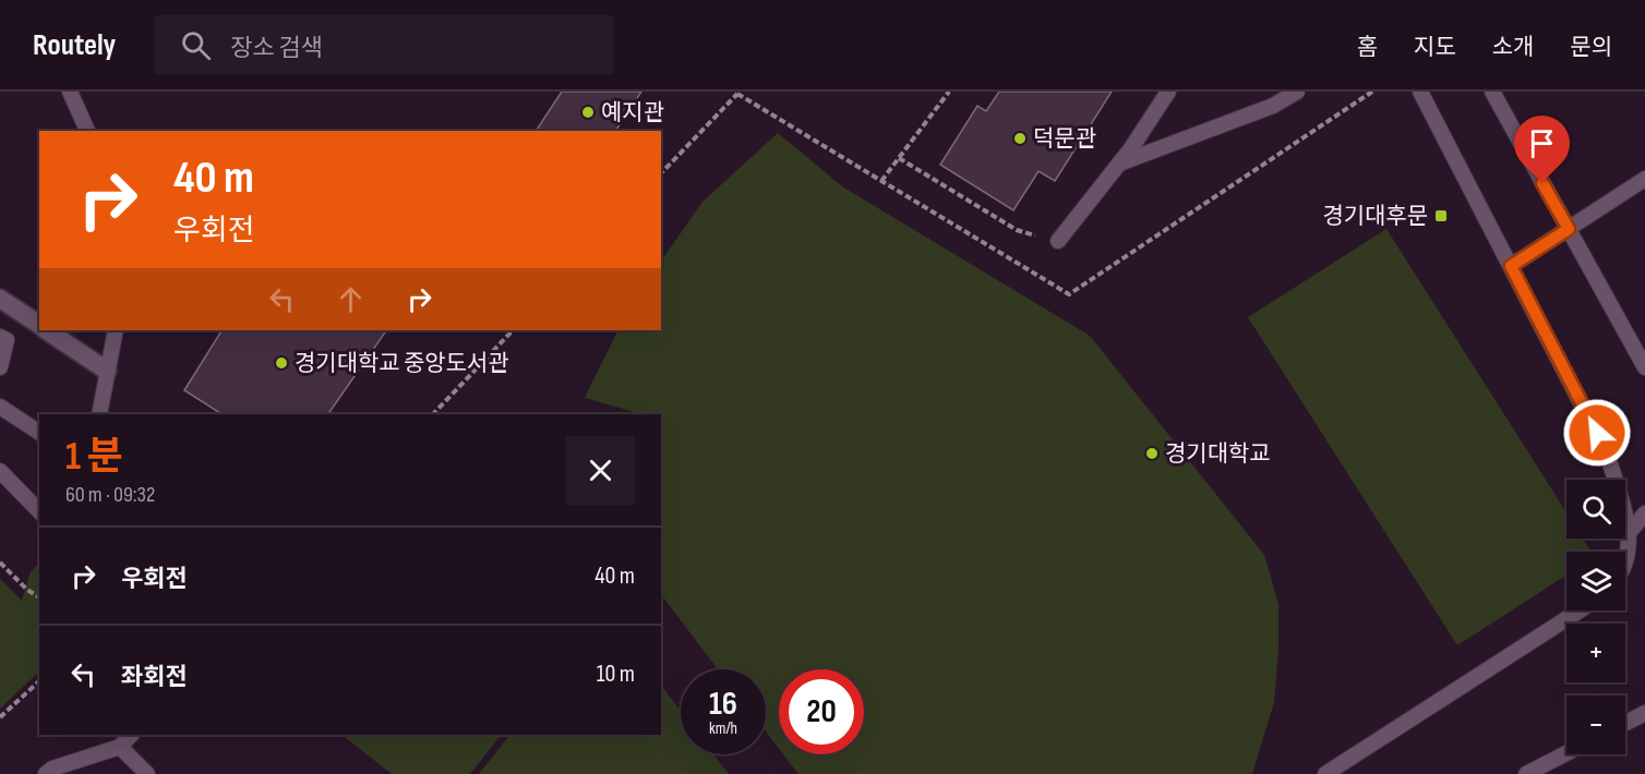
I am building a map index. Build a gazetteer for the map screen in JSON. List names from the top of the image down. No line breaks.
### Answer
{"places":{"other":["예지관","덕문관","경기대학교 중앙도서관","경기대학교"],"transit":["경기대후문"]},"page":{"header":"Routely","search":"장소 검색","nav":["홈","지도","소개","문의"],"turn":["40 m","우회전"],"heading":["1 분","60 m · 09:32"],"map_buttons":["+","−"],"list":[{"name":"우회전","value":"40 m"},{"name":"좌회전","value":"10 m"}],"speed":"16 km/h","limit":"20"}}
